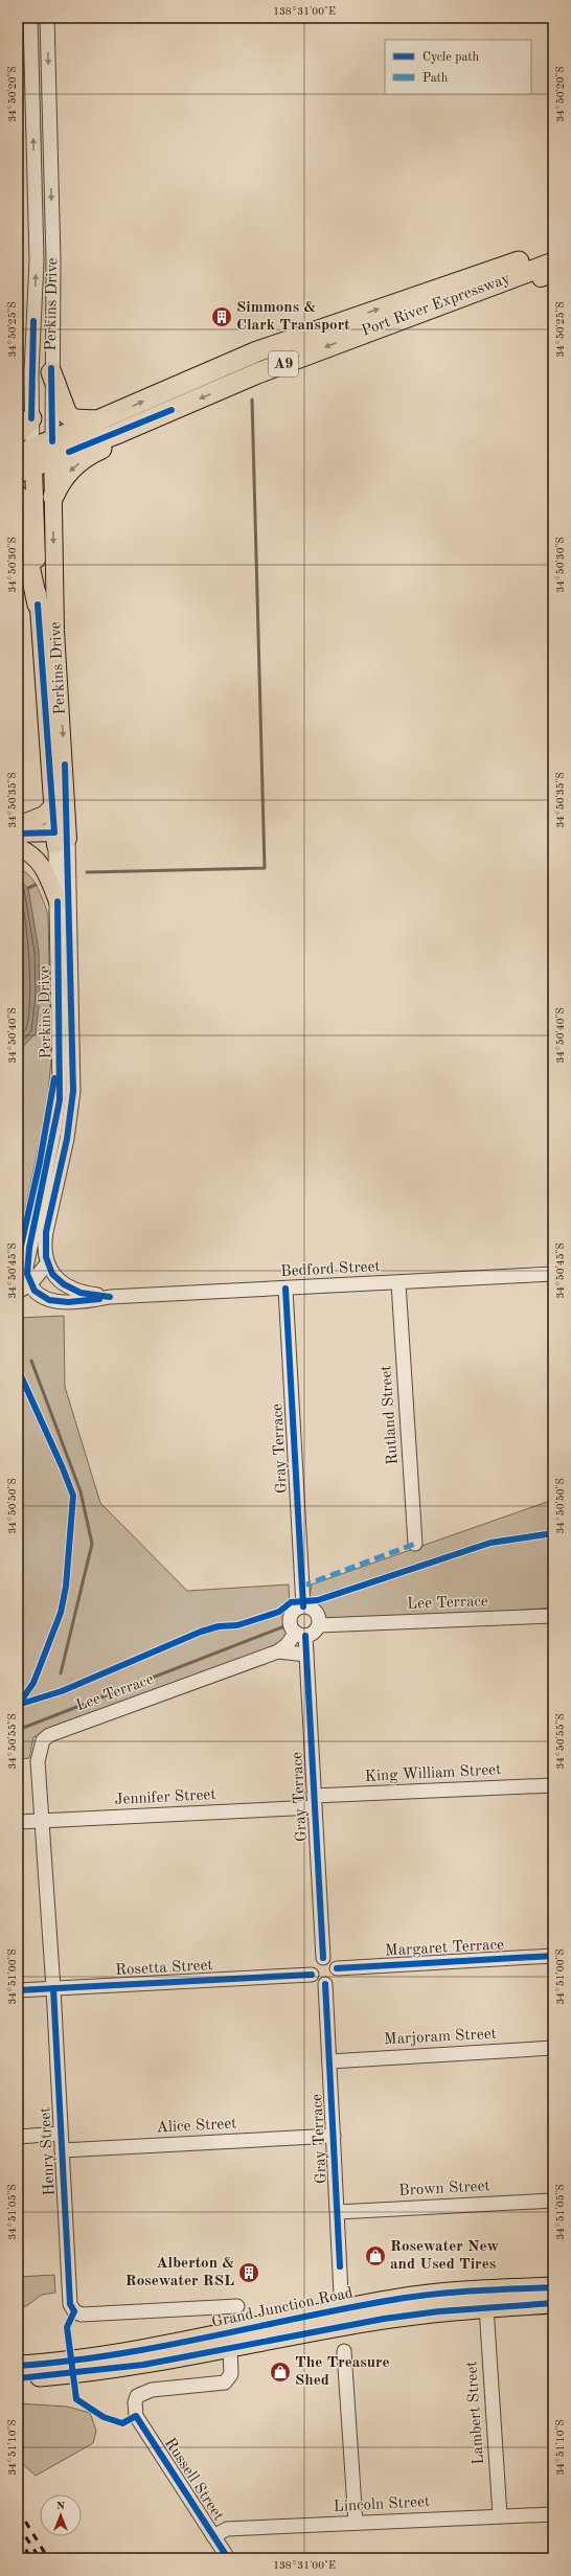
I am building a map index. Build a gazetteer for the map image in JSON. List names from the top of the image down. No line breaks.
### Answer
{"streets":{"highway":["Port River Expressway","A9","Grand Junction Road"],"main road":["Perkins Drive"],"street":["Bedford Street","Rutland Street","Gray Terrace","Lee Terrace","King William Street","Jennifer Street","Margaret Terrace","Rosetta Street","Marjoram Street","Alice Street","Henry Street","Brown Street","Lambert Street","Russell Street","Lincoln Street"]},"crossings":[["Perkins Drive","Port River Expressway"],["Bedford Street","Rutland Street"],["Bedford Street","Gray Terrace"],["Gray Terrace","Lee Terrace"],["Gray Terrace","King William Street"],["Gray Terrace","Jennifer Street"],["Gray Terrace","Margaret Terrace"],["Gray Terrace","Rosetta Street"],["Gray Terrace","Marjoram Street"],["Gray Terrace","Alice Street"],["Gray Terrace","Brown Street"],["Gray Terrace","Grand Junction Road"],["Lee Terrace","Jennifer Street"],["Lee Terrace","Henry Street"],["King William Street","Jennifer Street"],["Jennifer Street","Henry Street"],["Margaret Terrace","Rosetta Street"],["Rosetta Street","Henry Street"],["Alice Street","Henry Street"],["Grand Junction Road","Lambert Street"],["Grand Junction Road","Russell Street"],["Lambert Street","Lincoln Street"],["Russell Street","Lincoln Street"]],"places":{"building":["Simmons & Clark Transport","Alberton & Rosewater RSL"],"shop":["Rosewater New and Used Tires","The Treasure Shed"]},"legend":["Cycle path","Path"],"north":"top","coordinates":["138°31'00\"E","34°50'20\"S","34°50'25\"S","34°50'30\"S","34°50'35\"S","34°50'40\"S","34°50'45\"S","34°50'50\"S","34°50'55\"S","34°51'00\"S","34°51'05\"S","34°51'10\"S"]}
